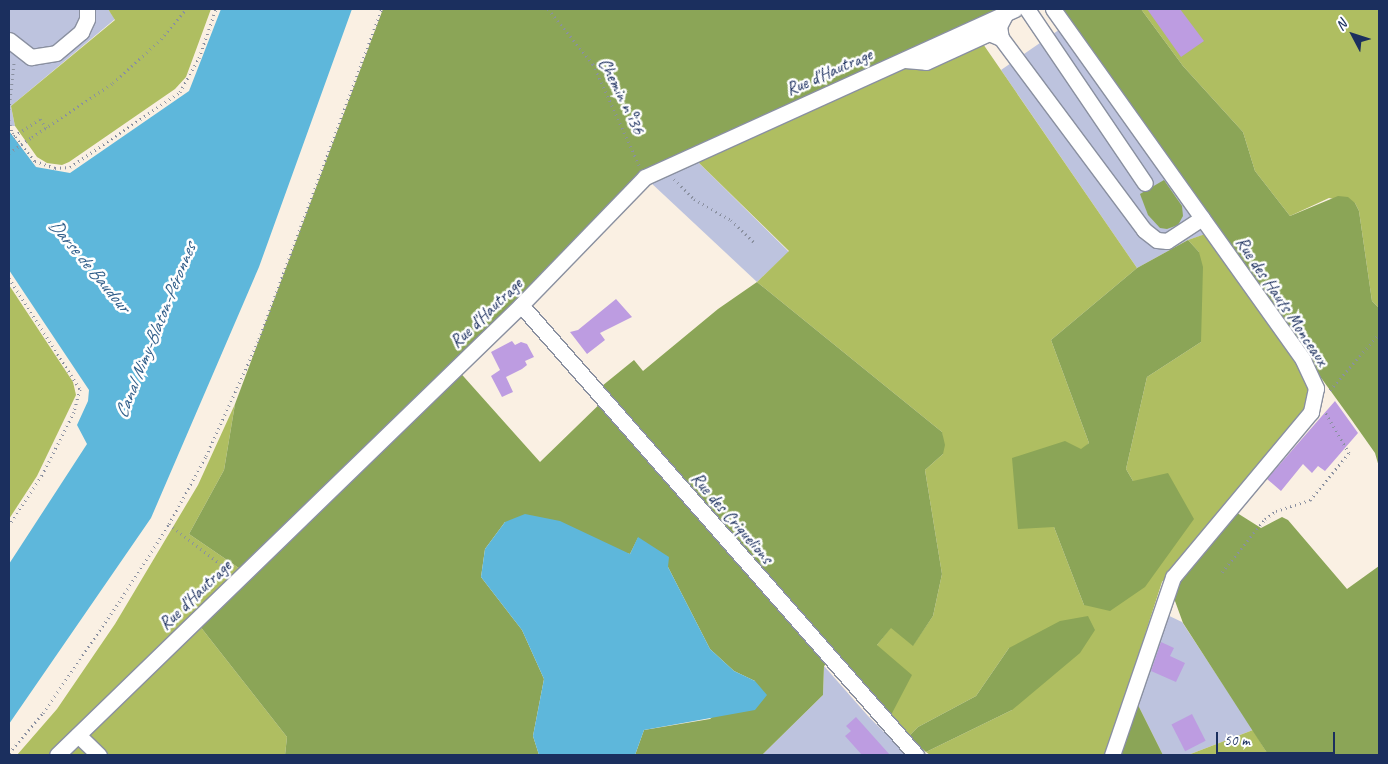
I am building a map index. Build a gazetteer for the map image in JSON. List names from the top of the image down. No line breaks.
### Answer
{"streets":{"street":["Rue d'Hautrage","Rue des Hauts Monceaux","Rue des Criquelions"],"path":["Chemin n°i36"]},"crossings":[["Rue d'Hautrage","Chemin n°i36"],["Rue d'Hautrage","Rue des Criquelions"]],"water":["Darse de Baudour","Canal Nimy-Blaton-Péronnes"],"scale_bar":"50 m","north":"top left"}
